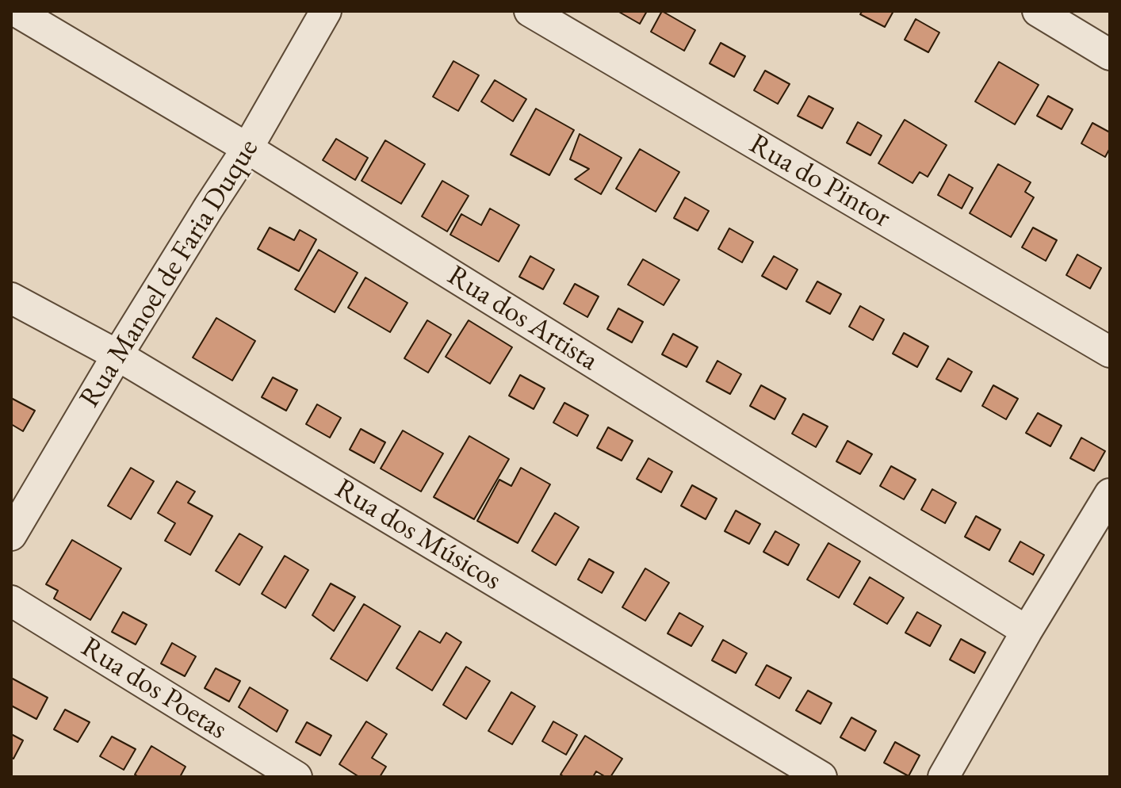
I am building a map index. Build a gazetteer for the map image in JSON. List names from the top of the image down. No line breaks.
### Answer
{"streets":{"street":["Rua do Pintor","Rua Manoel de Faria Duque","Rua dos Artista","Rua dos Músicos","Rua dos Poetas"]},"crossings":[["Rua Manoel de Faria Duque","Rua dos Artista"],["Rua Manoel de Faria Duque","Rua dos Músicos"]]}
